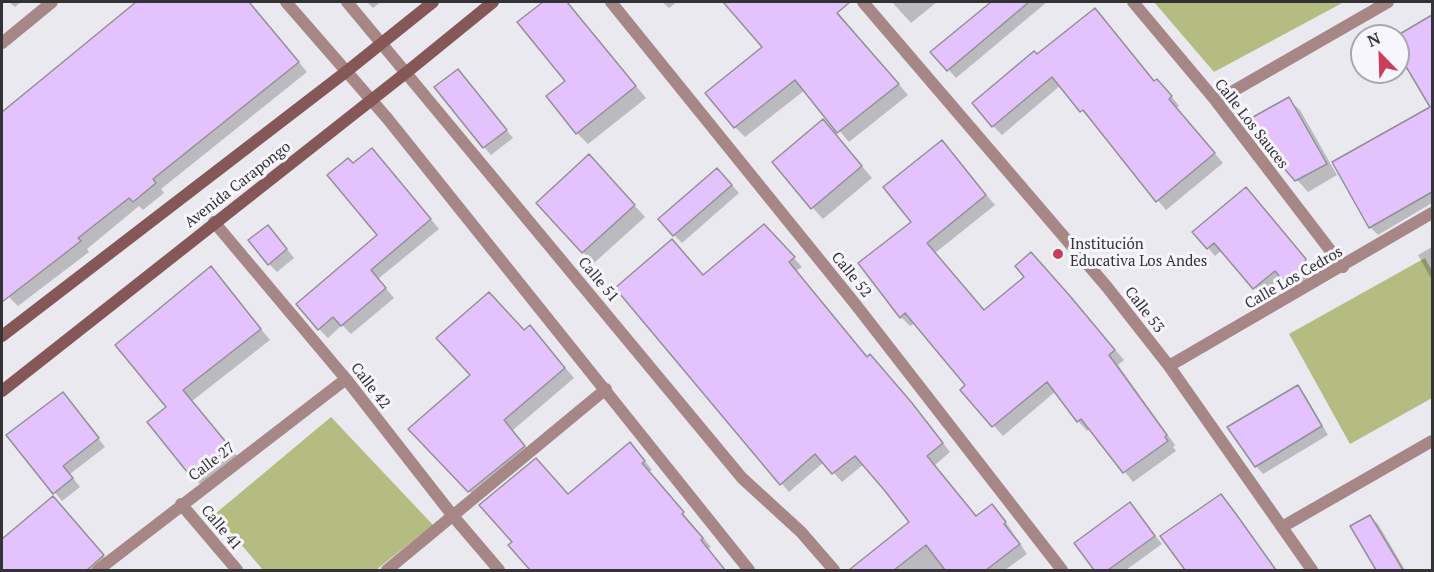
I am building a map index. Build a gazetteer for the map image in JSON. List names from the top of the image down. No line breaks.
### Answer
{"streets":{"street":["Calle Los Sauces","Avenida Carapongo","Calle 52","Calle Los Cedros","Calle 51","Calle 53","Calle 42","Calle 27","Calle 41"]},"crossings":[["Calle Los Sauces","Calle Los Cedros"],["Avenida Carapongo","Calle 51"],["Avenida Carapongo","Calle 42"],["Calle Los Cedros","Calle 53"],["Calle 42","Calle 27"],["Calle 27","Calle 41"]],"places":["Institución Educativa Los Andes"],"north":"top left"}
